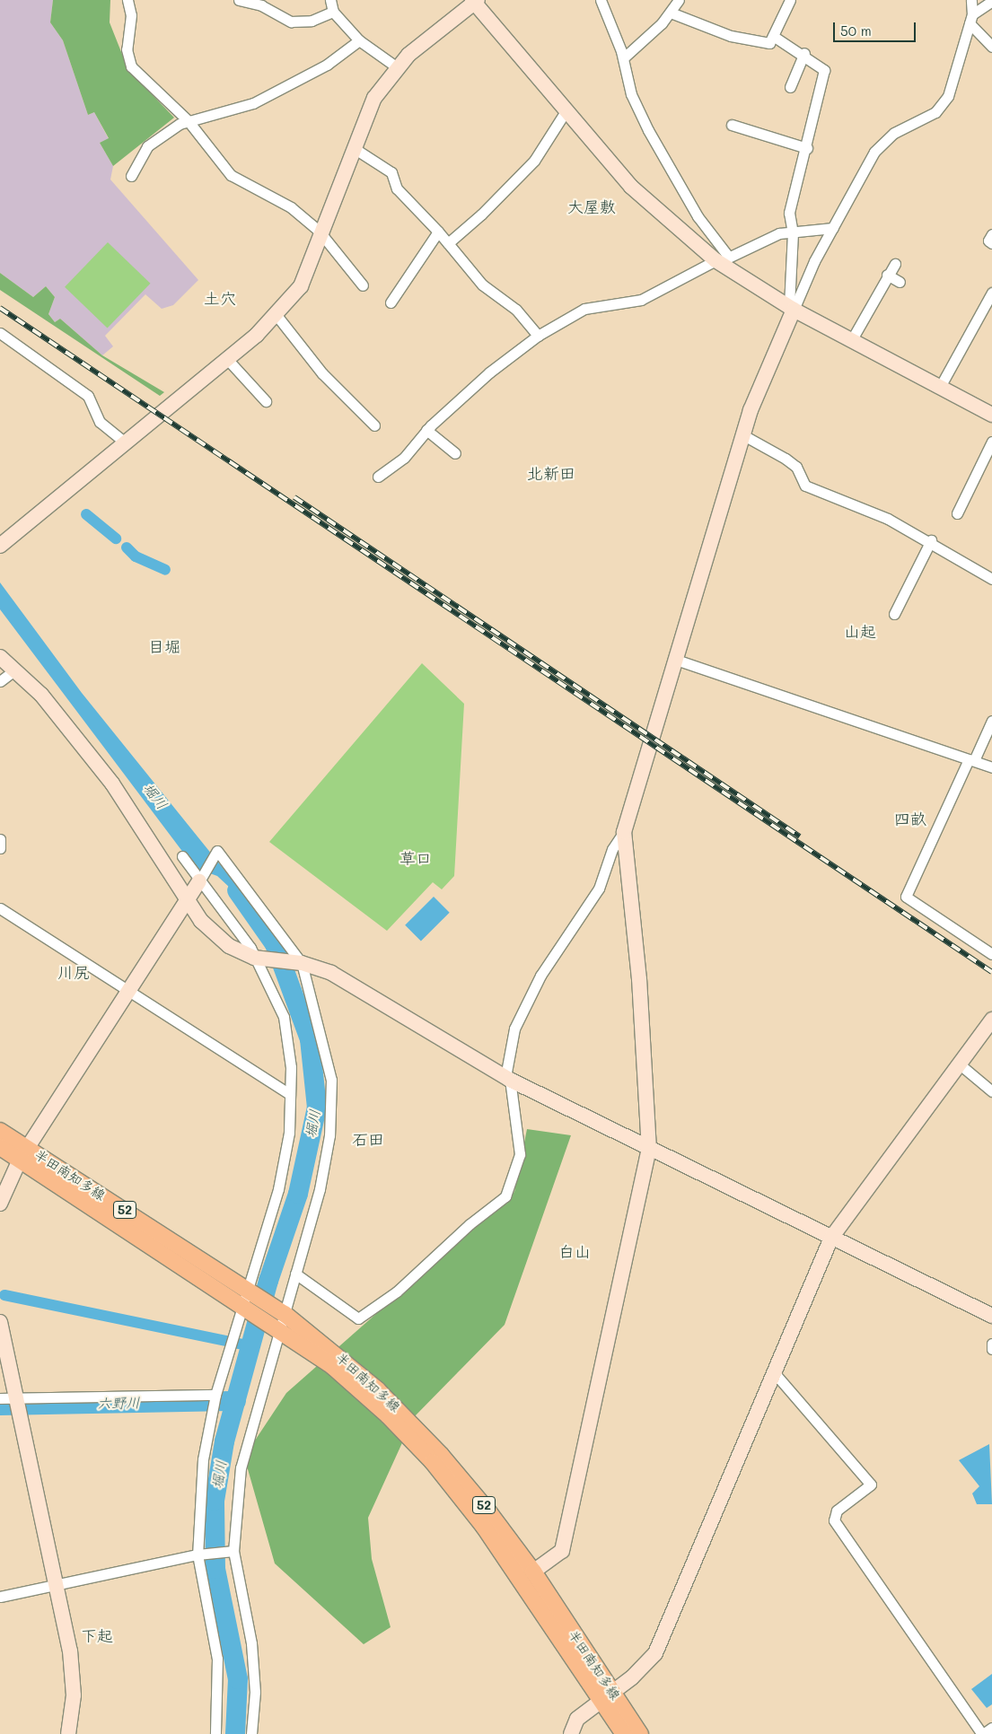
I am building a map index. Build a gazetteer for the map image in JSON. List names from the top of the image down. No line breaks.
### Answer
{"streets":{"main road":["半田南知多線","52"]},"districts":["大屋敷","土穴","北新田","山起","目堀","四畝","草口","川尻","石田","白山","下起"],"water":["堀川","六野川"],"scale_bar":"50 m"}
